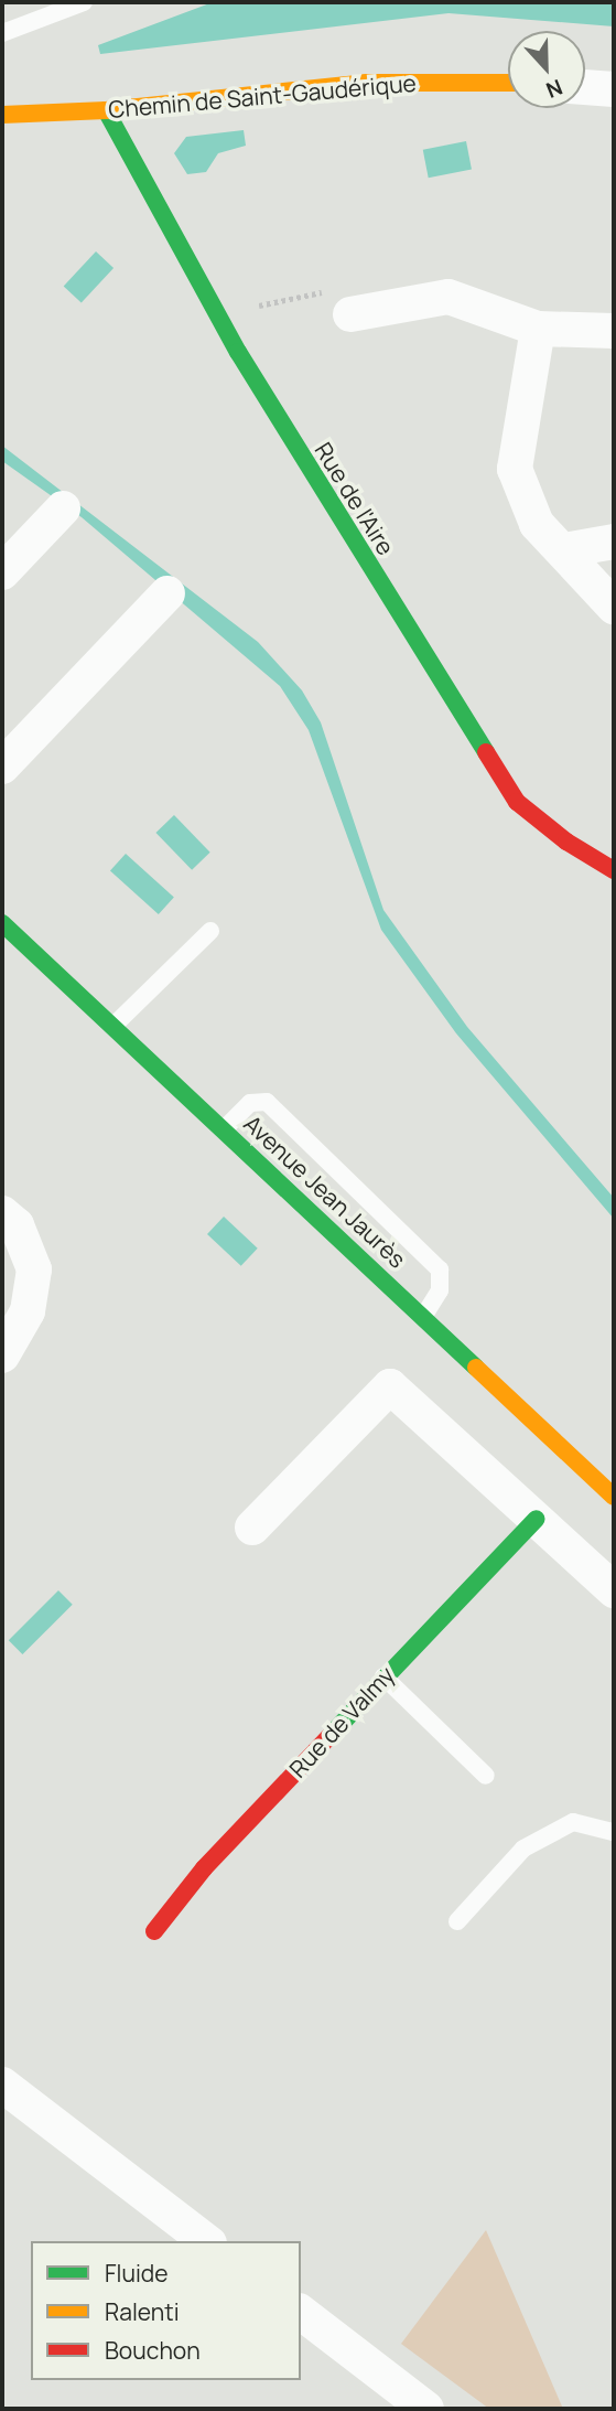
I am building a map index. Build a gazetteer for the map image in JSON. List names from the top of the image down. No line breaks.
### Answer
{"streets":{"street":["Chemin de Saint-Gaudérique","Rue de l'Aire","Avenue Jean Jaurès","Rue de Valmy"]},"crossings":[["Chemin de Saint-Gaudérique","Rue de l'Aire"]],"legend":["Fluide","Ralenti","Bouchon"],"north":"bottom"}
